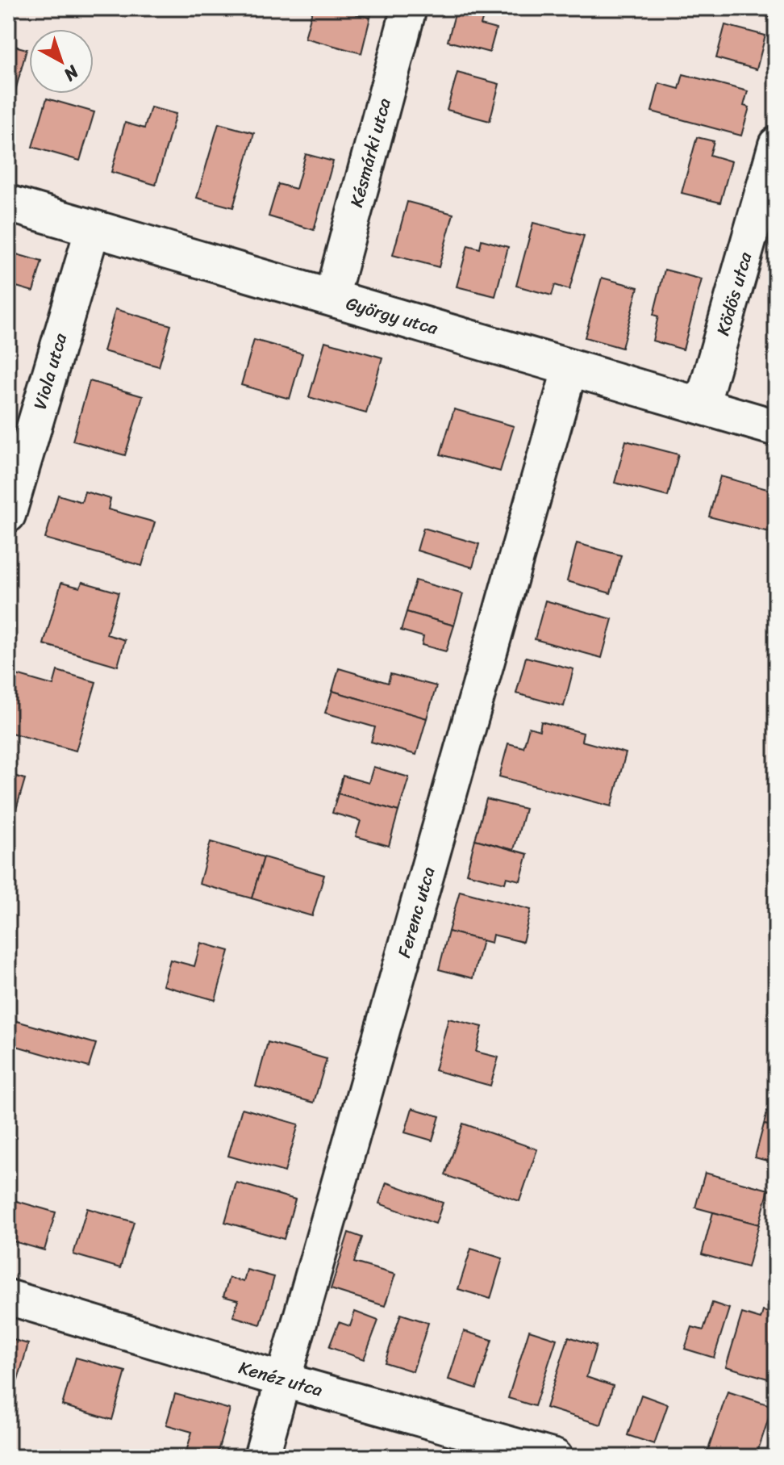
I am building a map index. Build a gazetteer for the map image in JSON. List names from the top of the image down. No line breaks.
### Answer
{"streets":{"street":["Késmárki utca","Ködös utca","György utca","Viola utca","Ferenc utca","Kenéz utca"]},"crossings":[["Késmárki utca","György utca"],["Ködös utca","György utca"],["György utca","Viola utca"],["György utca","Ferenc utca"],["Ferenc utca","Kenéz utca"]],"north":"bottom right"}
